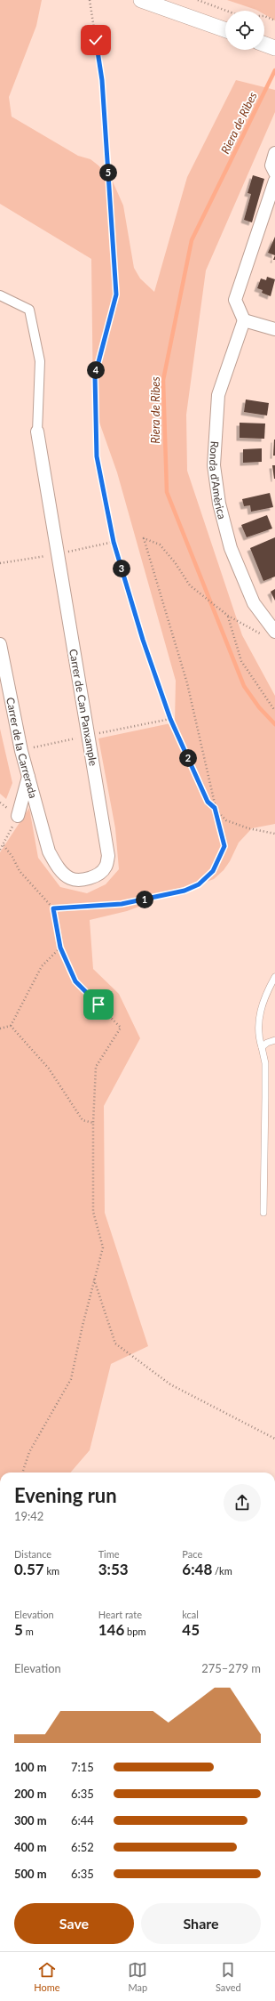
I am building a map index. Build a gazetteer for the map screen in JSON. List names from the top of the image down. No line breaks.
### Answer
{"streets":{"street":["Ronda d'Amèrica","Carrer de Can Panxample","Carrer de la Carrerada"]},"crossings":[["Carrer de Can Panxample","Carrer de la Carrerada"]],"water":["Riera de Ribes"],"page":{"pins":["5","4","3","2","1"],"heading":["Evening run","19:42"],"stats":[["Distance","0.57 km"],["Time","3:53"],["Pace","6:48 /km"],["Elevation","5 m"],["Heart rate","146 bpm"],["kcal","45"]],"chart":["Elevation","275–279 m"],"list":[{"name":"100 m","note":"7:15"},{"name":"200 m","note":"6:35"},{"name":"300 m","note":"6:44"},{"name":"400 m","note":"6:52"},{"name":"500 m","note":"6:35"}],"buttons":["Save","Share"],"tabs":["Home","Map","Saved"]}}
